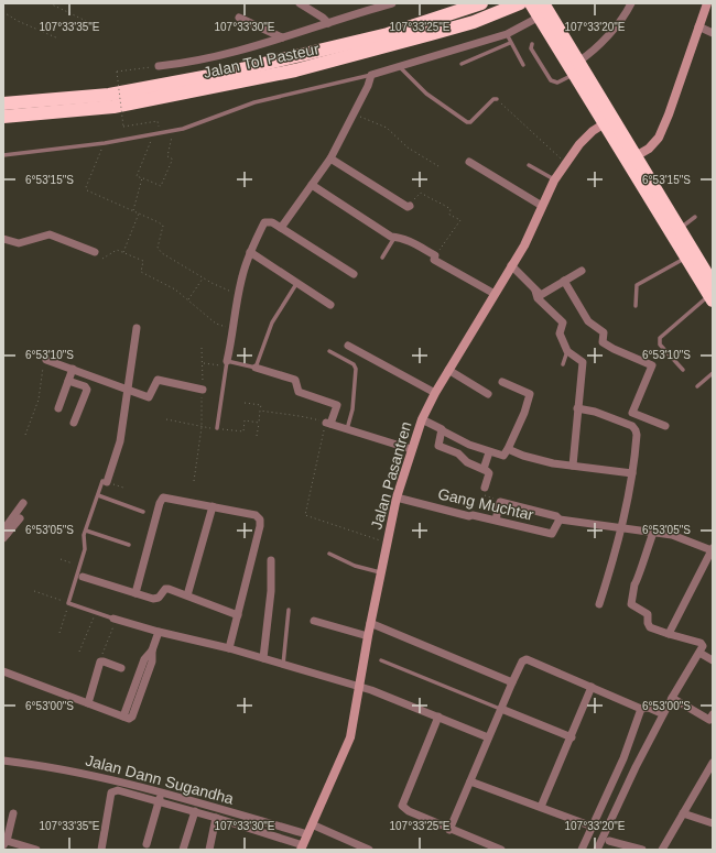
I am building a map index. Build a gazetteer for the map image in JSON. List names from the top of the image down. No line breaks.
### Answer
{"streets":{"highway":["Jalan Tol Pasteur"],"main road":["Jalan Pasantren"],"street":["Gang Muchtar","Jalan Dann Sugandha"]},"crossings":[["Jalan Pasantren","Gang Muchtar"],["Jalan Pasantren","Jalan Dann Sugandha"]],"coordinates":["107°33'35\"E","107°33'30\"E","107°33'25\"E","107°33'20\"E","6°53'15\"S","6°53'10\"S","6°53'05\"S","6°53'00\"S"]}
